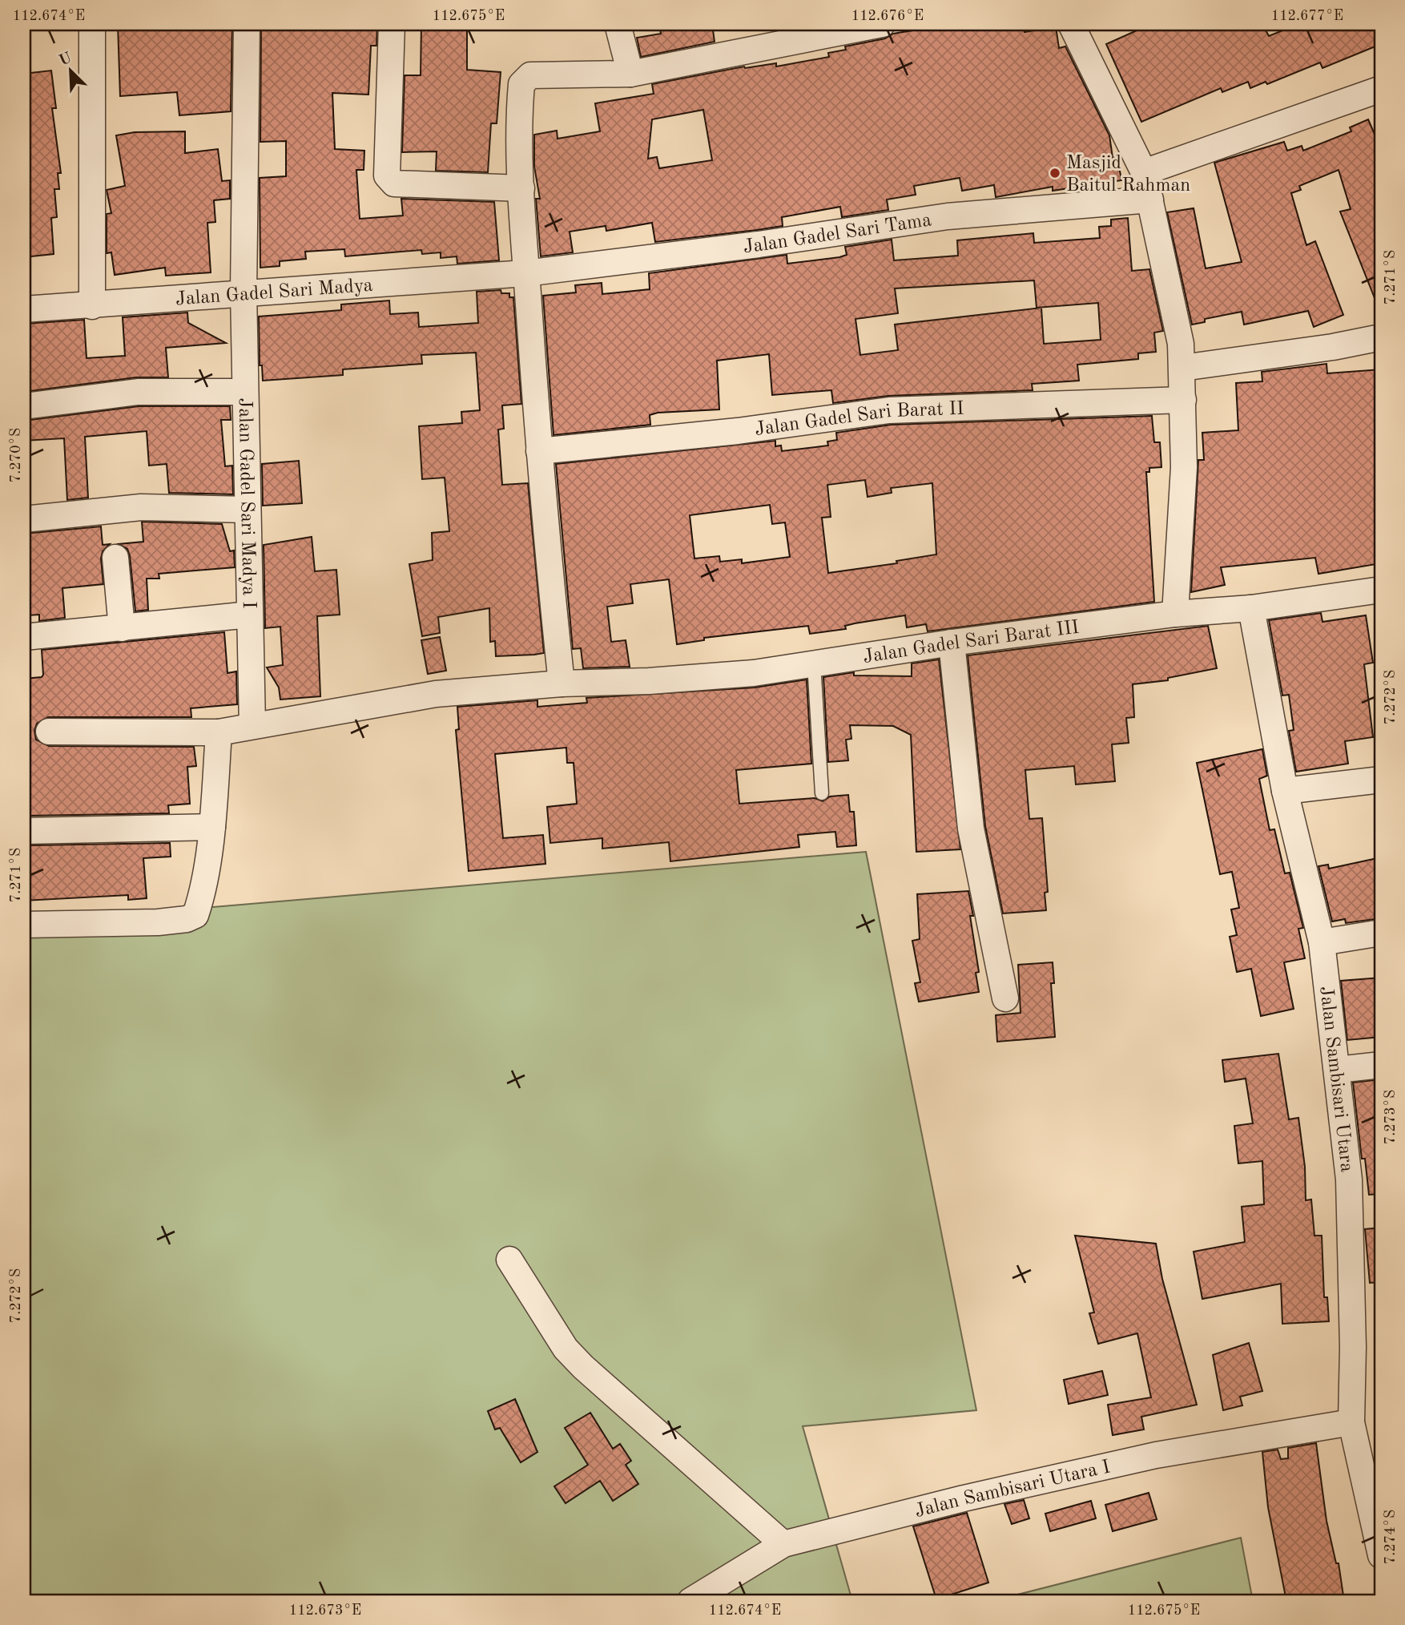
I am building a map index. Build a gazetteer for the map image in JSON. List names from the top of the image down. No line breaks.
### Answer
{"streets":{"street":["Jalan Gadel Sari Tama","Jalan Gadel Sari Madya","Jalan Gadel Sari Barat II","Jalan Gadel Sari Madya I","Jalan Gadel Sari Barat III","Jalan Sambisari Utara","Jalan Sambisari Utara I"]},"crossings":[["Jalan Gadel Sari Tama","Jalan Gadel Sari Madya"],["Jalan Gadel Sari Madya","Jalan Gadel Sari Madya I"],["Jalan Gadel Sari Madya I","Jalan Gadel Sari Barat III"],["Jalan Gadel Sari Barat III","Jalan Sambisari Utara"],["Jalan Sambisari Utara","Jalan Sambisari Utara I"]],"places":["Masjid Baitul Rahman"],"north":"top left","coordinates":["112.674°E","112.675°E","112.676°E","112.677°E","7.271°S","7.270°S","7.272°S","7.273°S","7.274°S","112.673°E"]}
